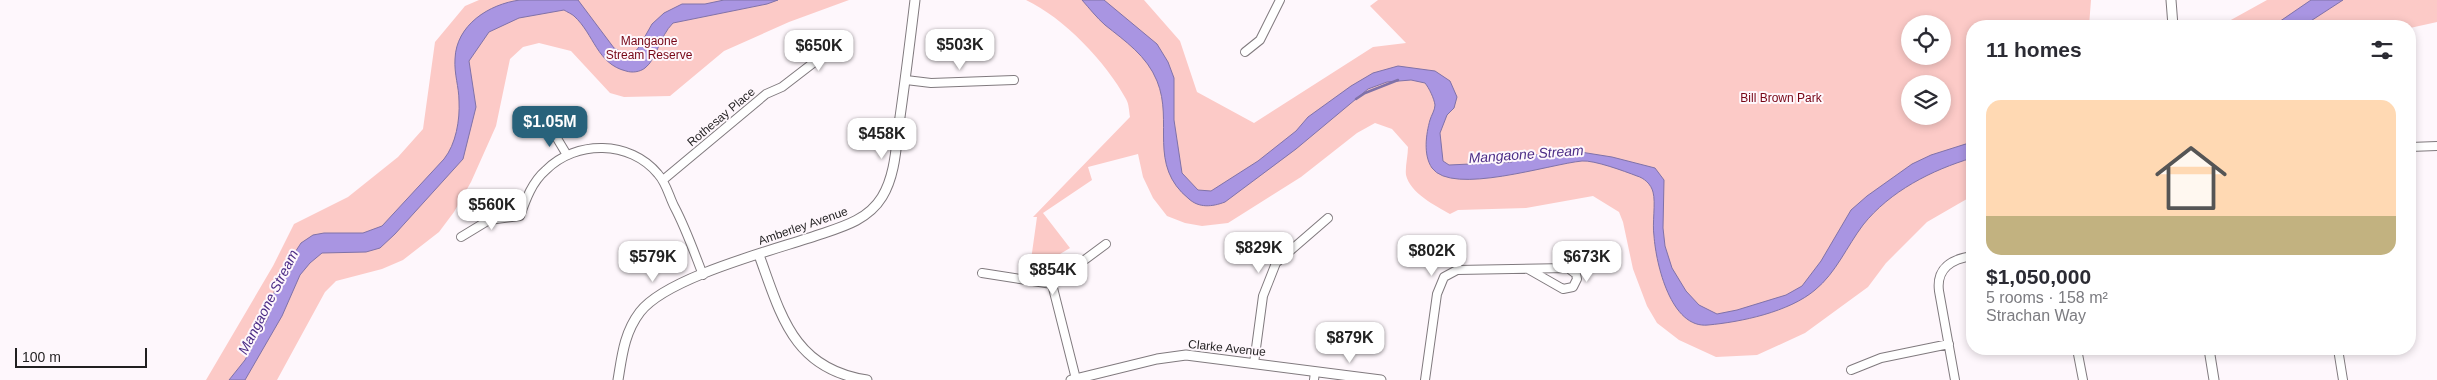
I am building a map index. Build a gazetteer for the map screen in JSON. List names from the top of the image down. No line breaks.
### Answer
{"streets":{"street":["Rothesay Place","Amberley Avenue","Clarke Avenue"]},"water":["Mangaone Stream"],"parks":["Mangaone Stream Reserve","Bill Brown Park"],"scale_bar":"100 m","page":{"heading":"11 homes","price":["$503K","$650K","$1.05M","$458K","$560K","$829K","$802K","$579K","$673K","$854K","$879K"],"list":[{"name":"$1,050,000","note":"5 rooms · 158 m² · Strachan Way"}],"scale":"100 m"}}
